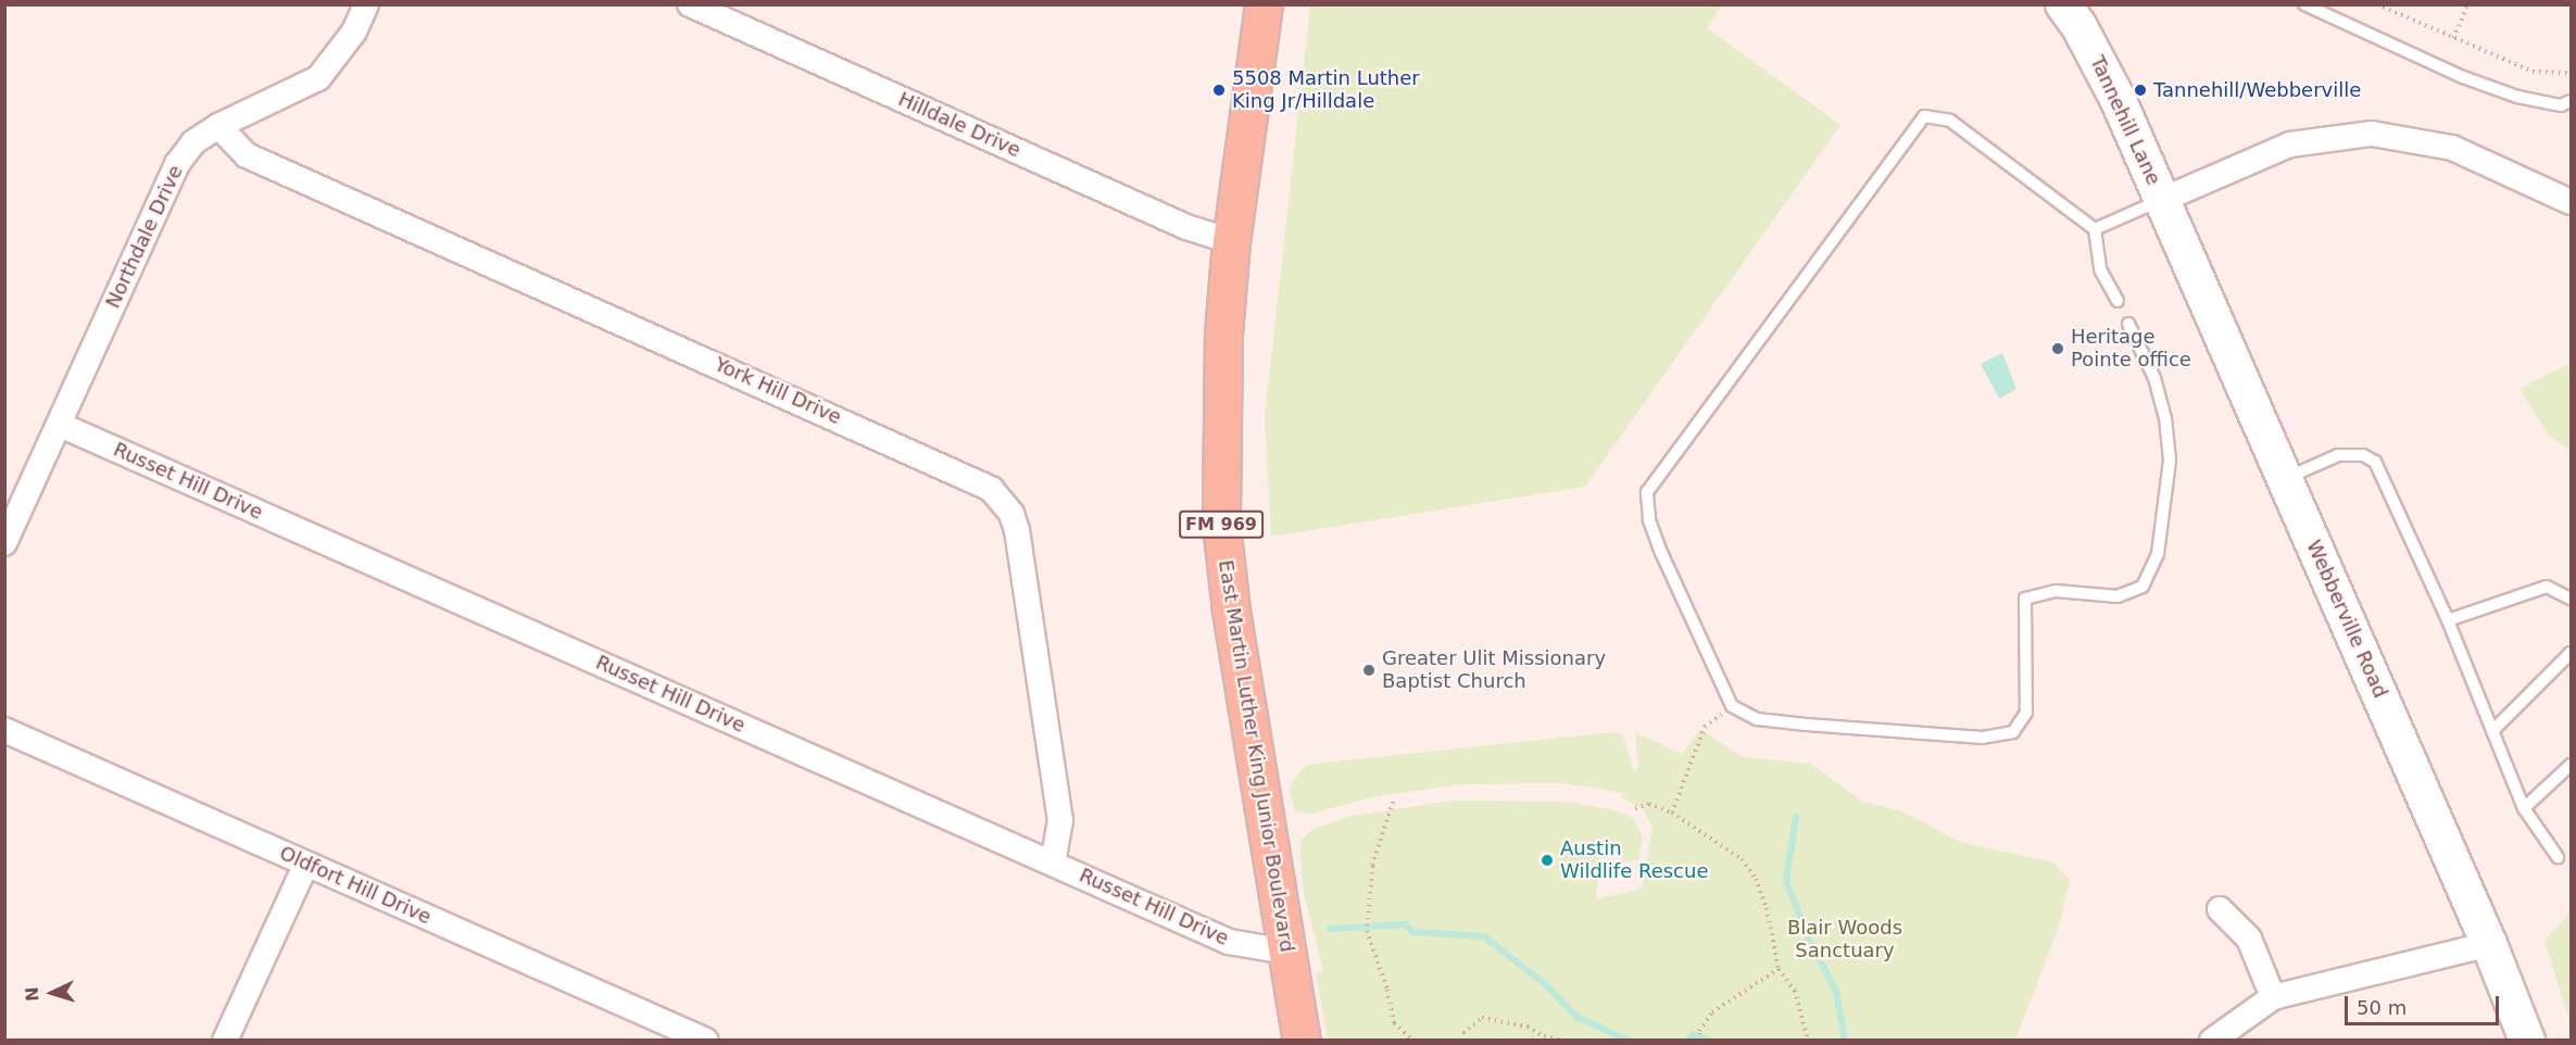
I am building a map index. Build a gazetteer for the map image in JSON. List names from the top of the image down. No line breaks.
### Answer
{"streets":{"main road":["FM 969","East Martin Luther King Junior Boulevard"],"street":["Tannehill Lane","Hilldale Drive","Northdale Drive","York Hill Drive","Russet Hill Drive","Webberville Road","Oldfort Hill Drive"]},"crossings":[["Tannehill Lane","Webberville Road"],["Hilldale Drive","East Martin Luther King Junior Boulevard"],["Northdale Drive","York Hill Drive"],["Northdale Drive","Russet Hill Drive"],["York Hill Drive","Russet Hill Drive"],["Russet Hill Drive","East Martin Luther King Junior Boulevard"]],"parks":["Blair Woods Sanctuary"],"places":["5508 Martin Luther King Jr/Hilldale","Tannehill/Webberville","Heritage Pointe office","Greater Ulit Missionary Baptist Church","Austin Wildlife Rescue"],"scale_bar":"50 m","north":"left"}
